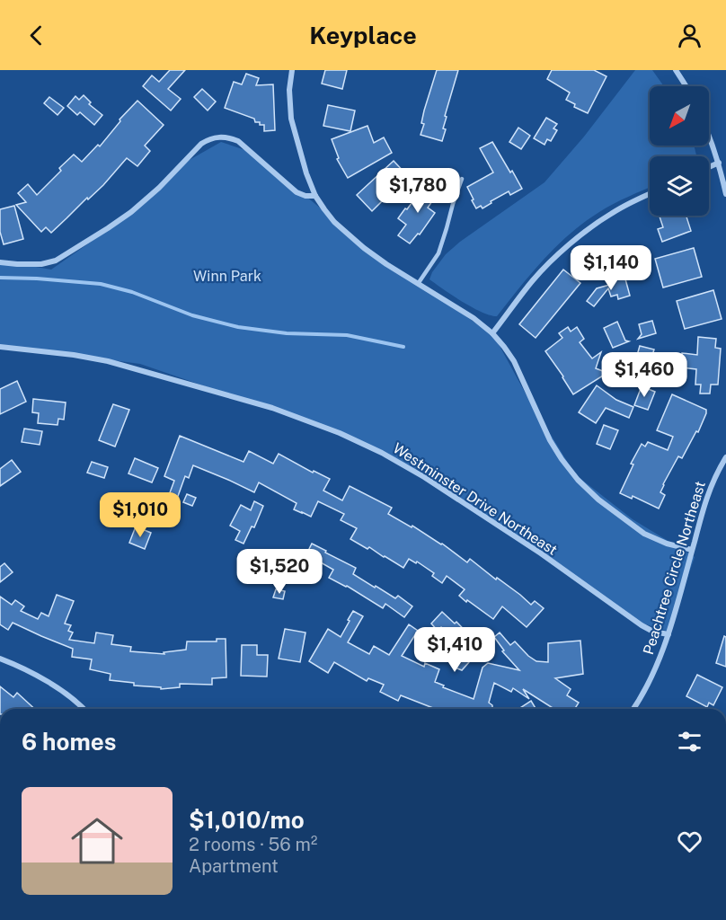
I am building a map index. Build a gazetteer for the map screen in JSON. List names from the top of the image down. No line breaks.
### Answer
{"streets":{"street":["Westminster Drive Northeast","Peachtree Circle Northeast"]},"crossings":[["Westminster Drive Northeast","Peachtree Circle Northeast"]],"parks":["Winn Park"],"north":"bottom left","page":{"header":"Keyplace","price":["$1,780","$1,140","$1,460","$1,010","$1,520","$1,410"],"heading":"6 homes","list":[{"name":"$1,010/mo","note":"2 rooms · 56 m² · Apartment"}]}}
